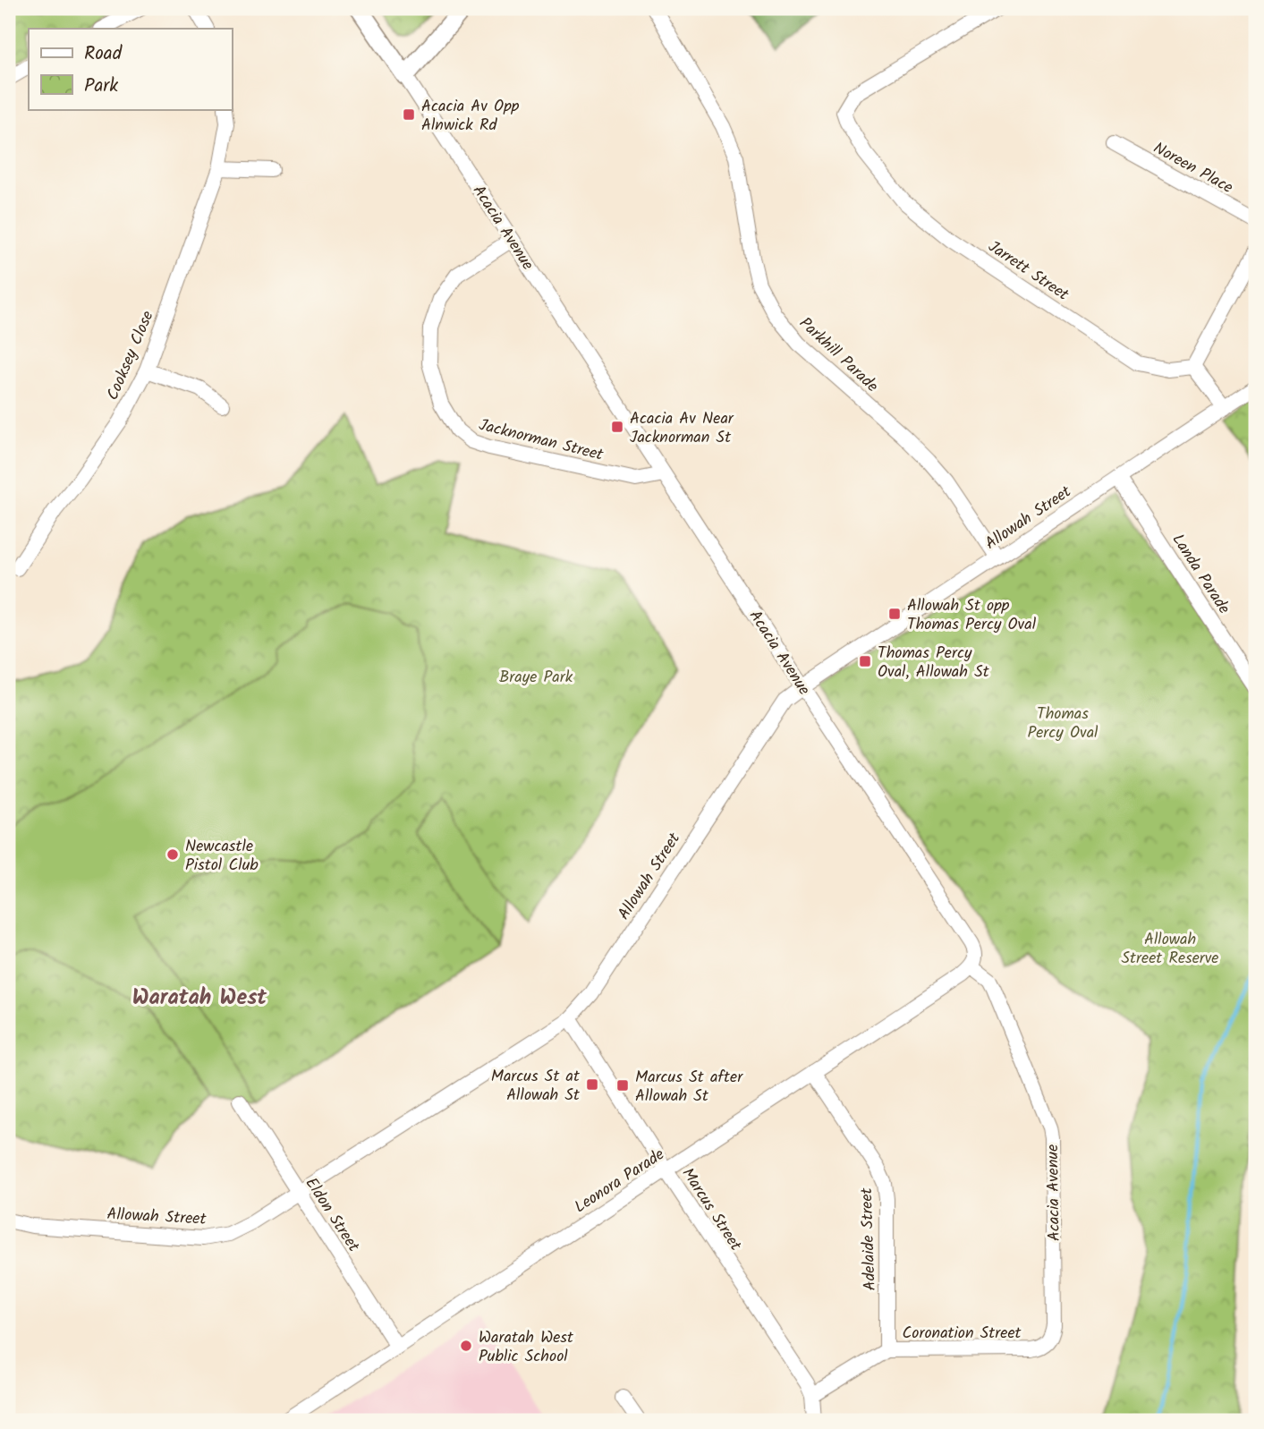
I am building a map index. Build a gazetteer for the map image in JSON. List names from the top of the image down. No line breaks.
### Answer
{"streets":{"street":["Noreen Place","Acacia Avenue","Jarrett Street","Parkhill Parade","Cooksey Close","Jacknorman Street","Allowah Street","Landa Parade","Leonora Parade","Marcus Street","Eldon Street","Adelaide Street","Coronation Street"]},"crossings":[["Acacia Avenue","Jacknorman Street"],["Acacia Avenue","Allowah Street"],["Acacia Avenue","Leonora Parade"],["Acacia Avenue","Coronation Street"],["Parkhill Parade","Allowah Street"],["Allowah Street","Landa Parade"],["Allowah Street","Marcus Street"],["Allowah Street","Eldon Street"],["Leonora Parade","Marcus Street"],["Leonora Parade","Eldon Street"],["Leonora Parade","Adelaide Street"],["Marcus Street","Coronation Street"],["Adelaide Street","Coronation Street"]],"districts":["Waratah West"],"parks":["Braye Park","Thomas Percy Oval","Allowah Street Reserve"],"places":{"transit":["Acacia Av Opp Alnwick Rd","Acacia Av Near Jacknorman St","Allowah St opp Thomas Percy Oval","Thomas Percy Oval, Allowah St","Marcus St at Allowah St","Marcus St after Allowah St"],"other":["Newcastle Pistol Club","Waratah West Public School"]},"legend":["Road","Park"]}
